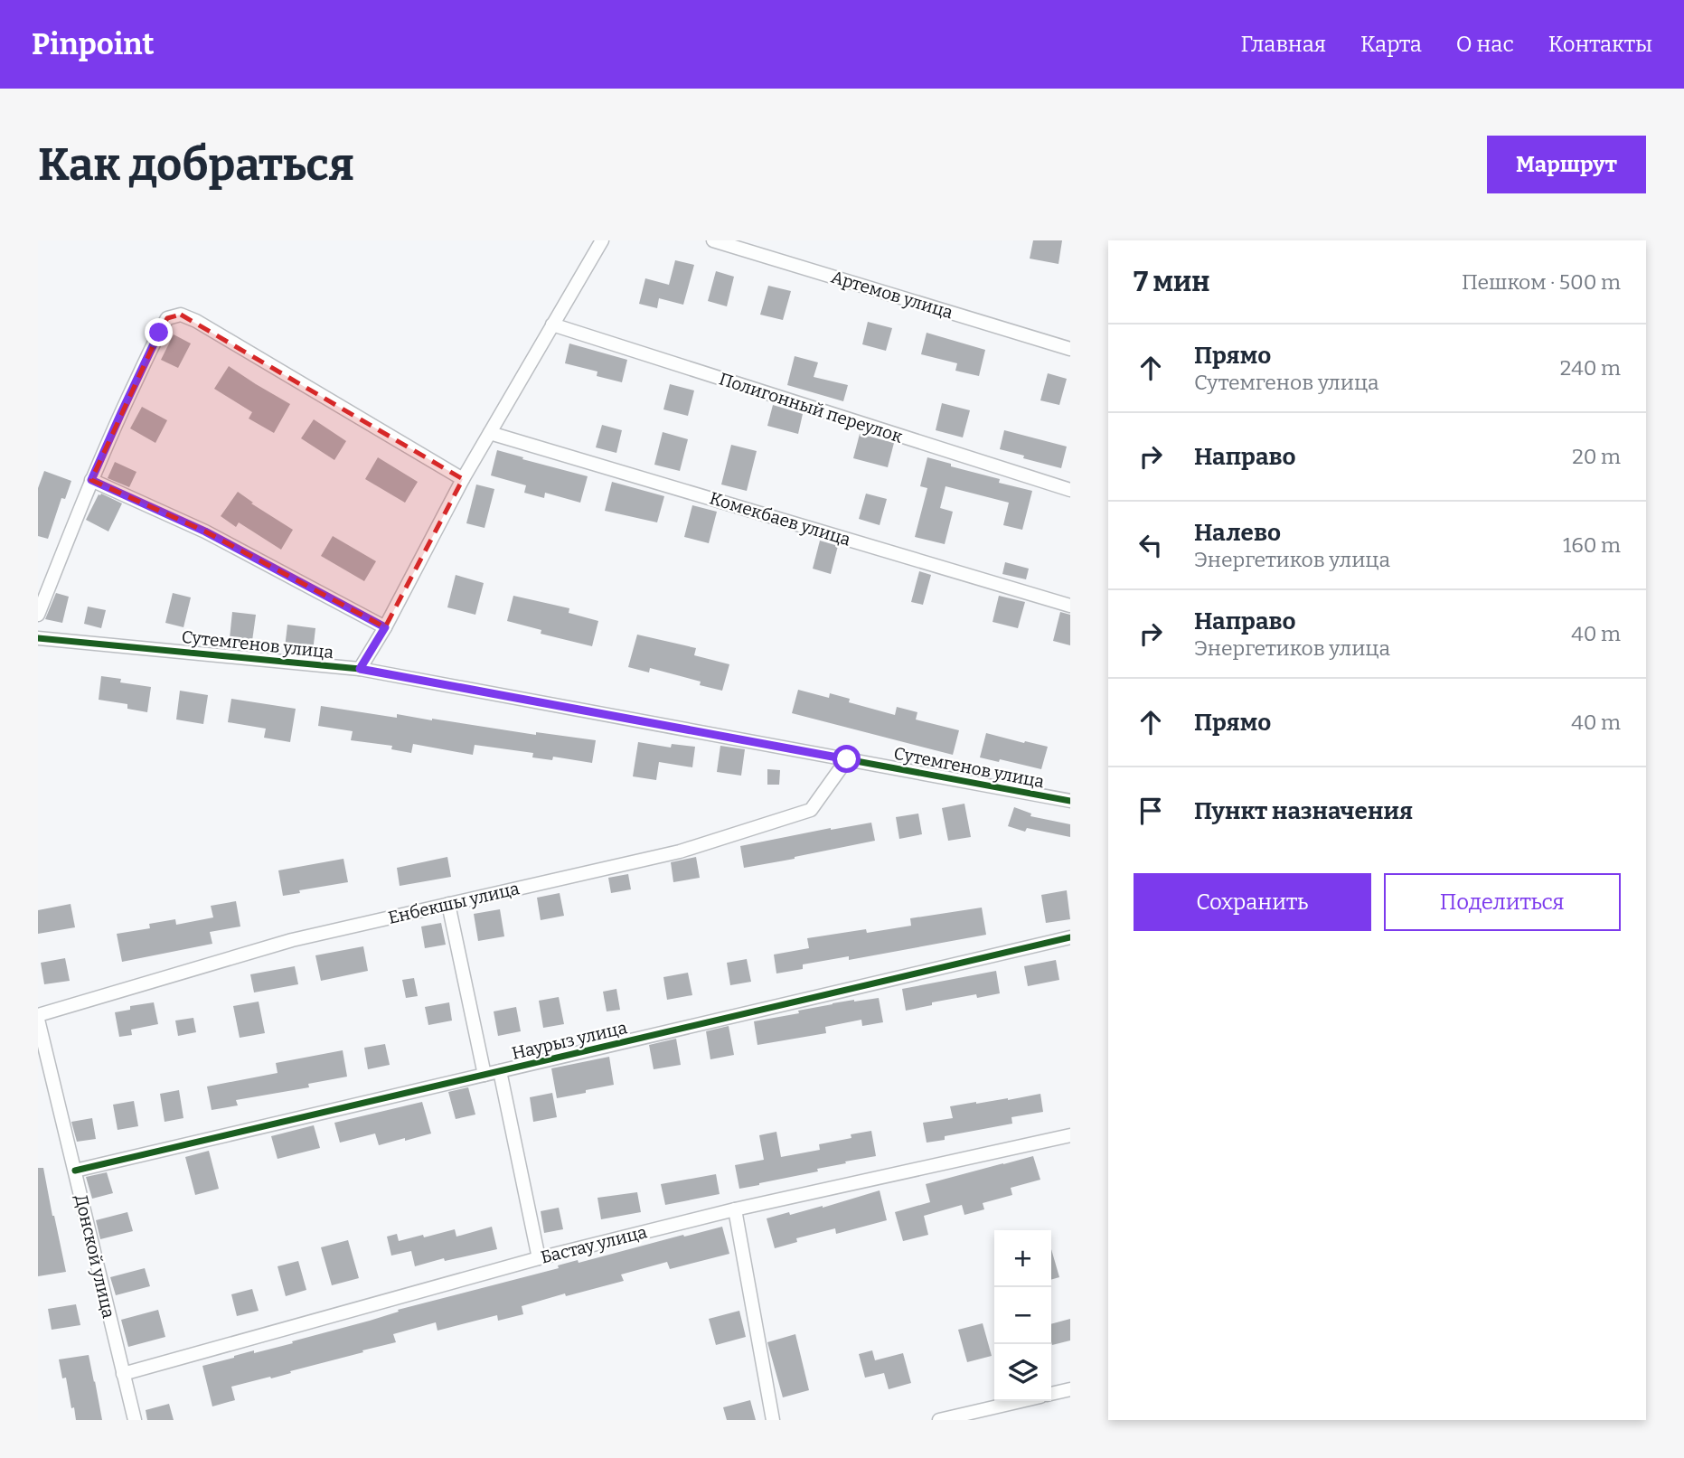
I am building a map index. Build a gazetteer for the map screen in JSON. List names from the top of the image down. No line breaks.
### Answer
{"streets":{"street":["Артемов улица","Полигонный переулок","Комекбаев улица","Сутемгенов улица","Енбекшы улица","Наурыз улица","Бастау улица","Донской улица"]},"crossings":[["Сутемгенов улица","Енбекшы улица"],["Енбекшы улица","Донской улица"],["Наурыз улица","Донской улица"],["Бастау улица","Донской улица"]],"page":{"header":"Pinpoint","nav":["Главная","Карта","О нас","Контакты"],"buttons":["Маршрут",["Сохранить","Поделиться"]],"title":"Как добраться","heading":["7 мин","Пешком · 500 m"],"list":[["Прямо","Сутемгенов улица","240 m"],["Направо","20 m"],["Налево","Энергетиков улица","160 m"],["Направо","Энергетиков улица","40 m"],["Прямо","40 m"],"Пункт назначения"],"map_buttons":["+","−"]}}
